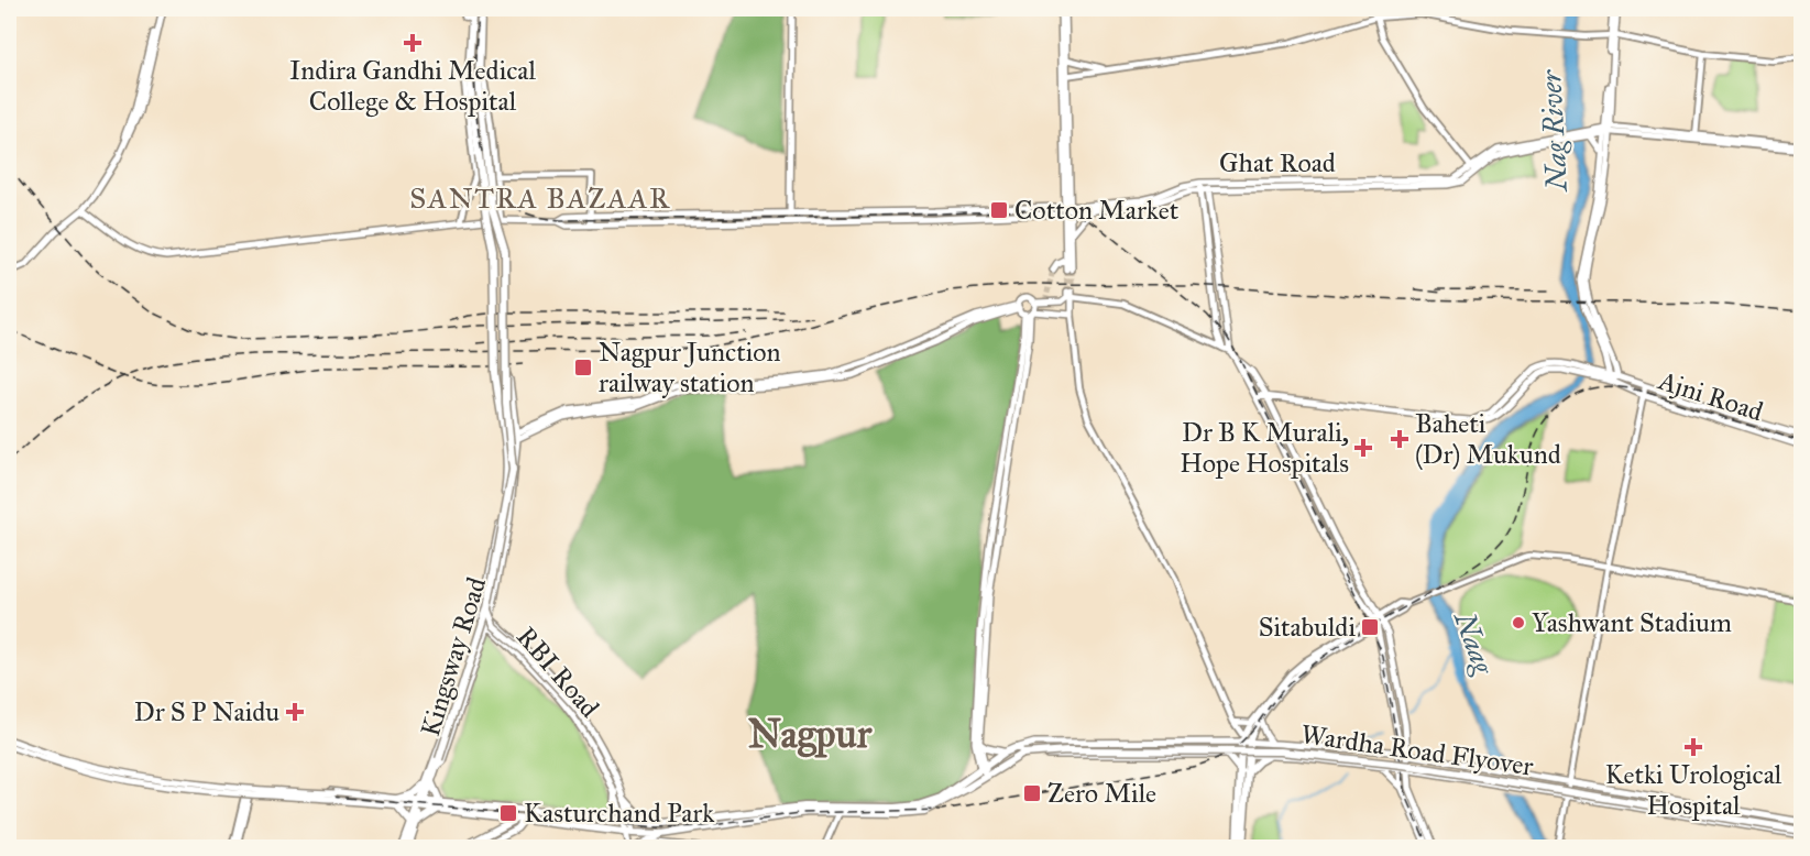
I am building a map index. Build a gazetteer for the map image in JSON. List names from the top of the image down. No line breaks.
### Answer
{"streets":{"highway":["Kingsway Road","Wardha Road Flyover"],"main road":["Ghat Road","Ajni Road","RBI Road"]},"crossings":[["Kingsway Road","RBI Road"]],"districts":["SANTRA BAZAAR","Nagpur"],"water":["Nag River","Naag"],"places":{"health":["Indira Gandhi Medical College & Hospital","Baheti (Dr) Mukund","Dr B K Murali, Hope Hospitals","Dr S P Naidu","Ketki Urological Hospital"],"transit":["Cotton Market","Nagpur Junction railway station","Sitabuldi","Zero Mile","Kasturchand Park"],"other":["Yashwant Stadium"]}}
